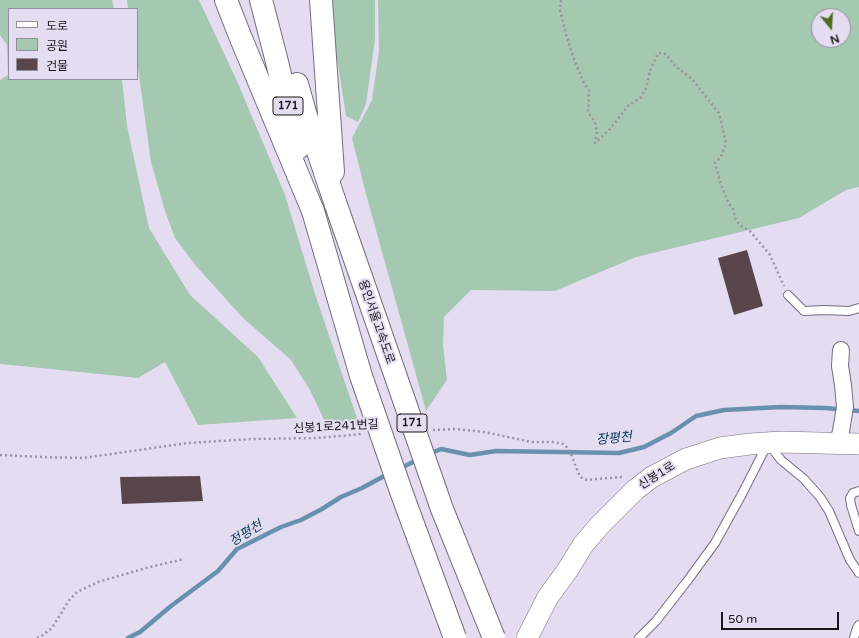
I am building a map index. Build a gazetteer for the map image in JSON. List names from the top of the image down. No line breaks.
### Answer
{"streets":{"highway":["171","용인서울고속도로"],"street":["신봉1로"],"path":["신봉1로241번길"]},"water":["장평천","정평천"],"legend":["도로","공원","건물"],"scale_bar":"50 m","north":"bottom"}
